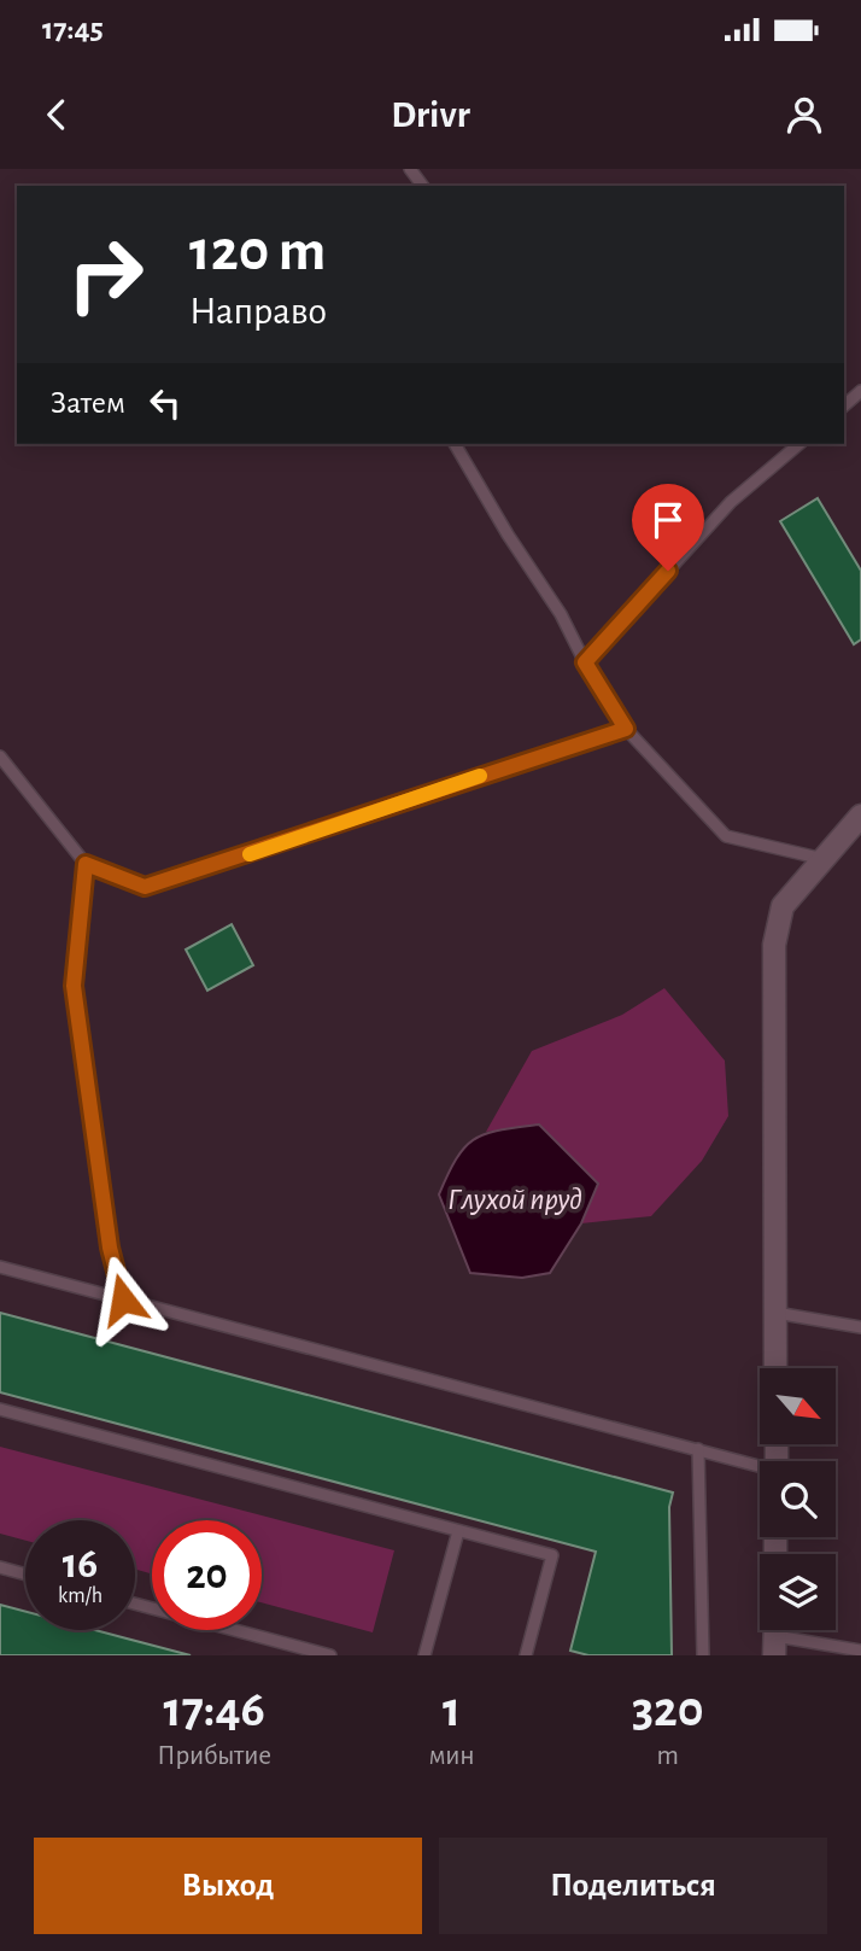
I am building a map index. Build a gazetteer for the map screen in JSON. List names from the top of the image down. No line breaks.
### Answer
{"water":["Глухой пруд"],"north":"bottom right","page":{"status":"17:45","header":"Drivr","turn":["120 m","Направо"],"then":"Затем","speed":"16 km/h","limit":"20","eta":["17:46","Прибытие","1","мин","320","m"],"buttons":["Выход","Поделиться"]}}
